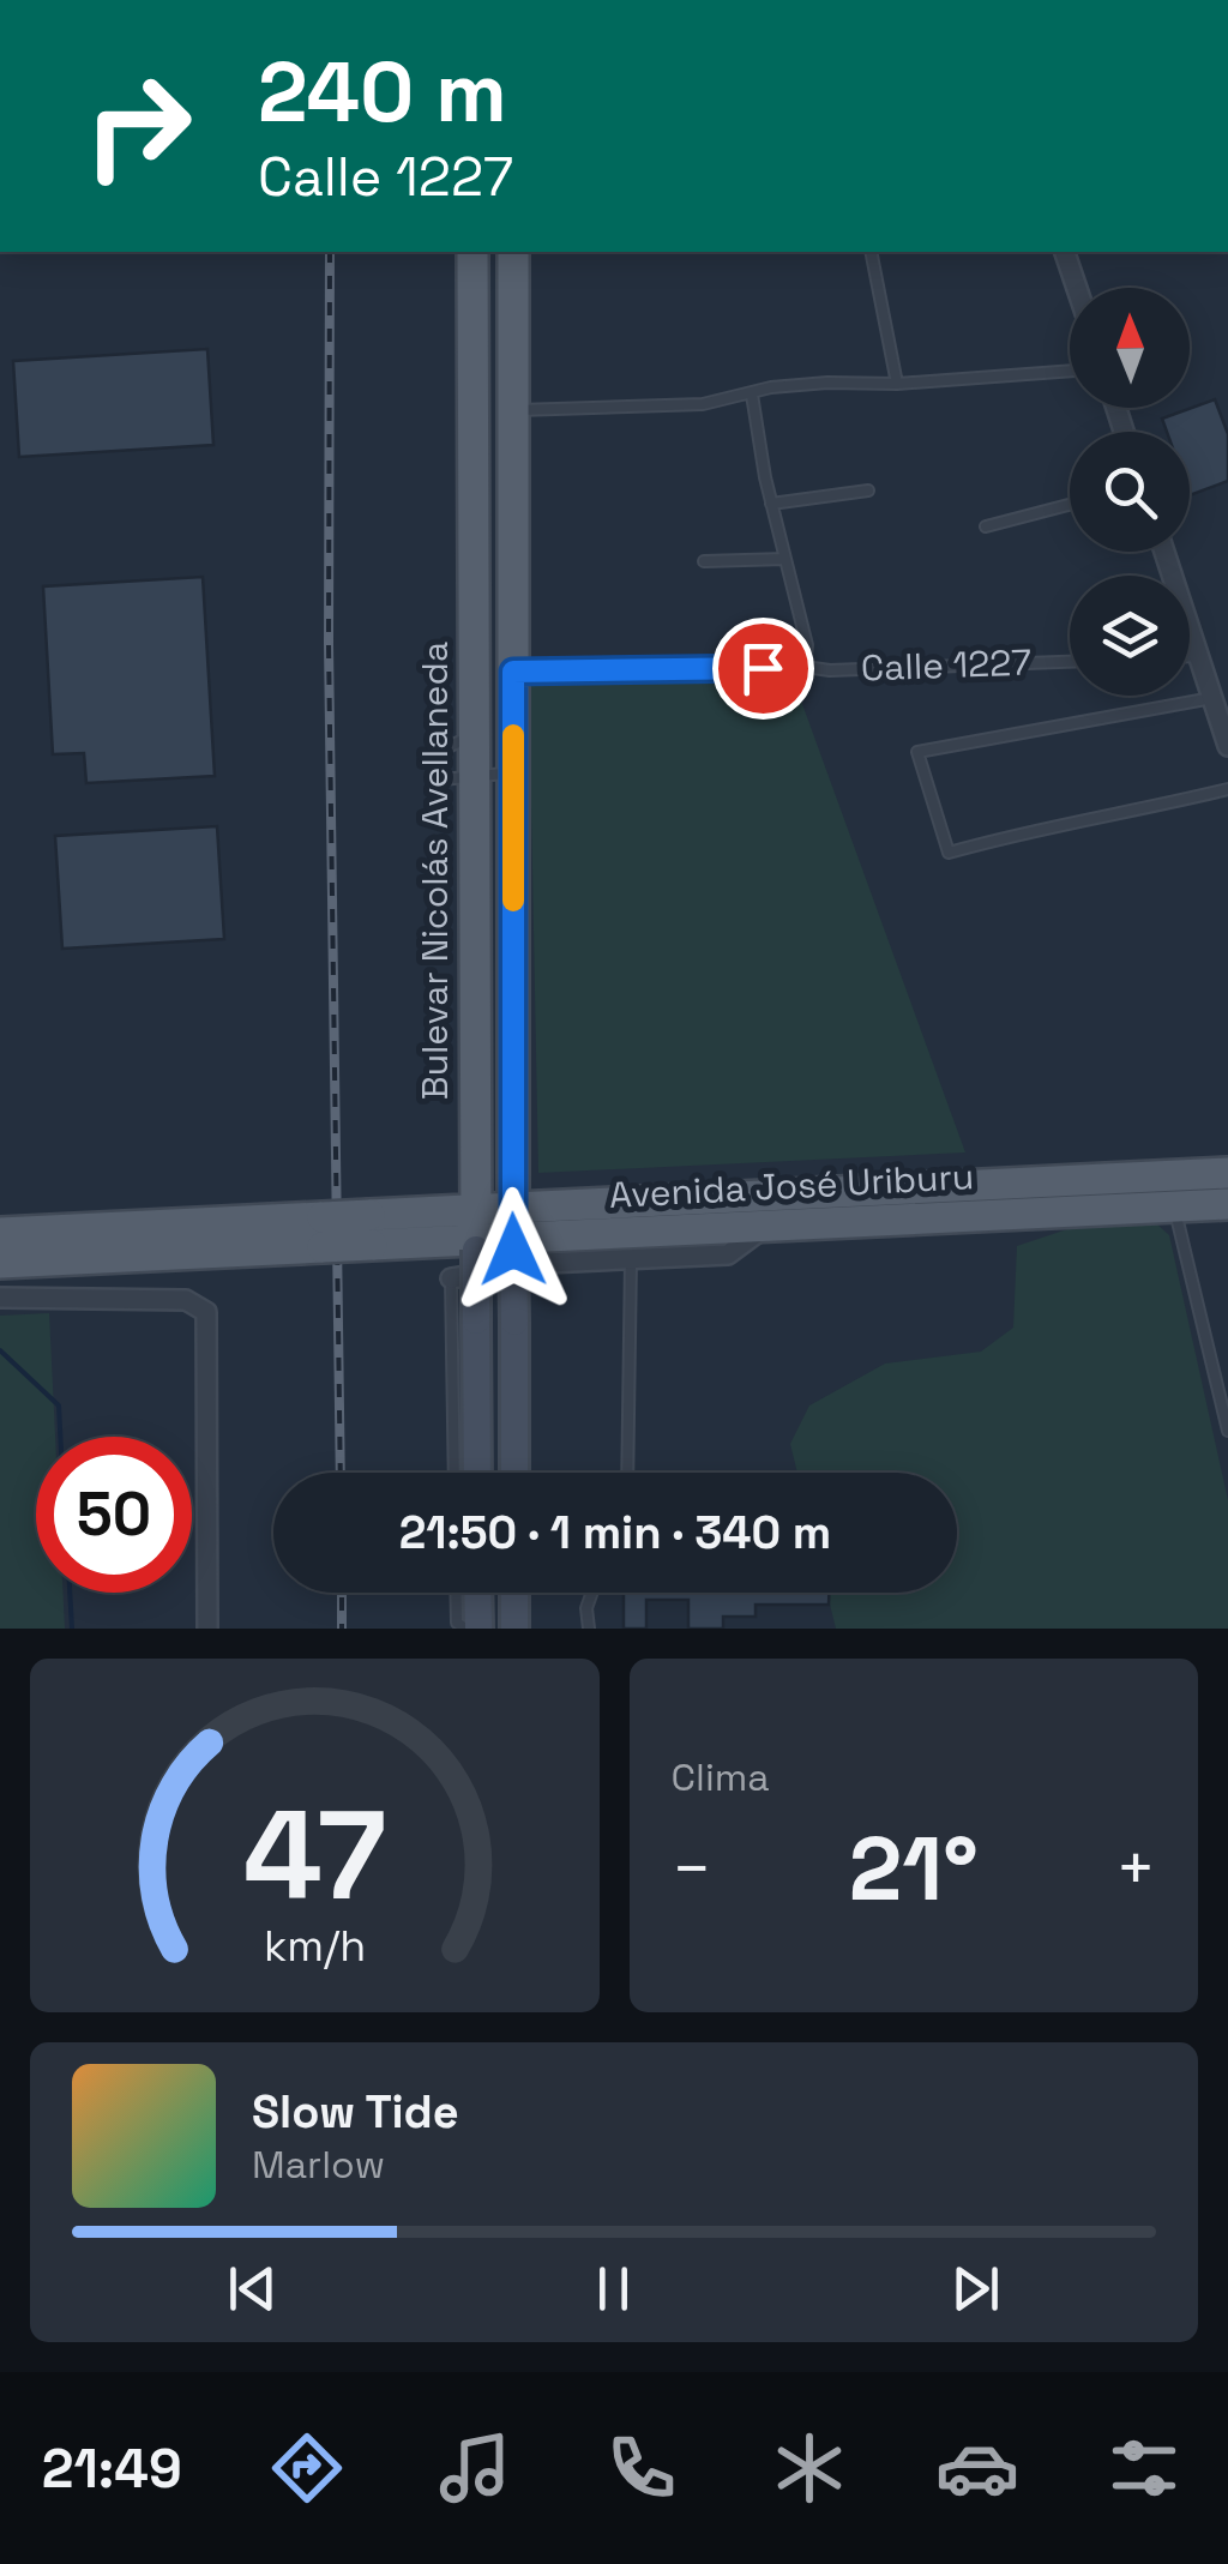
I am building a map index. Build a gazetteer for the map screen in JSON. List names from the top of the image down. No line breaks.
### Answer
{"streets":{"main road":["Bulevar Nicolás Avellaneda","Avenida José Uriburu"],"lane":["Calle 1227"]},"crossings":[["Bulevar Nicolás Avellaneda","Avenida José Uriburu"]],"north":"top","page":{"turn":["240 m","Calle 1227"],"limit":"50","trip":"21:50 · 1 min · 340 m","tile":"Clima","heat":["−","21°","+"],"song":["Slow Tide","Marlow"],"tabs":"21:49","gauge":["47","km/h"]}}
